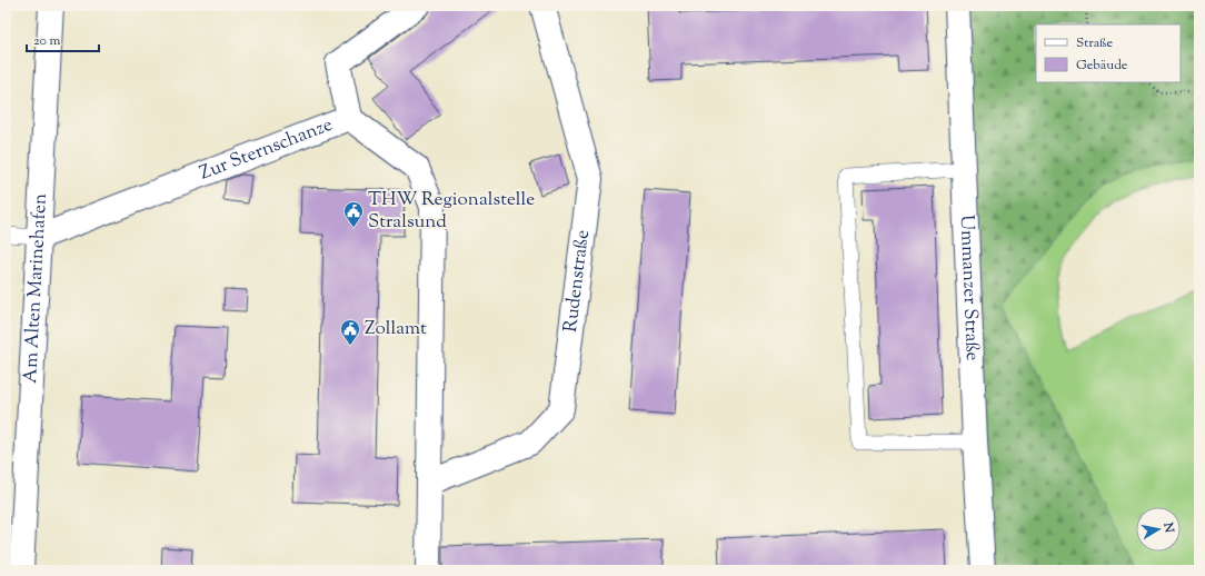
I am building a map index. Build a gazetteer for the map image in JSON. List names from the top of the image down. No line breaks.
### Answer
{"streets":{"street":["Zur Sternschanze","Rudenstraße","Am Alten Marinehafen","Ummanzer Straße"]},"crossings":[["Zur Sternschanze","Am Alten Marinehafen"]],"places":{"public building":["THW Regionalstelle Stralsund","Zollamt"]},"legend":["Straße","Gebäude"],"scale_bar":"20 m","north":"right"}
